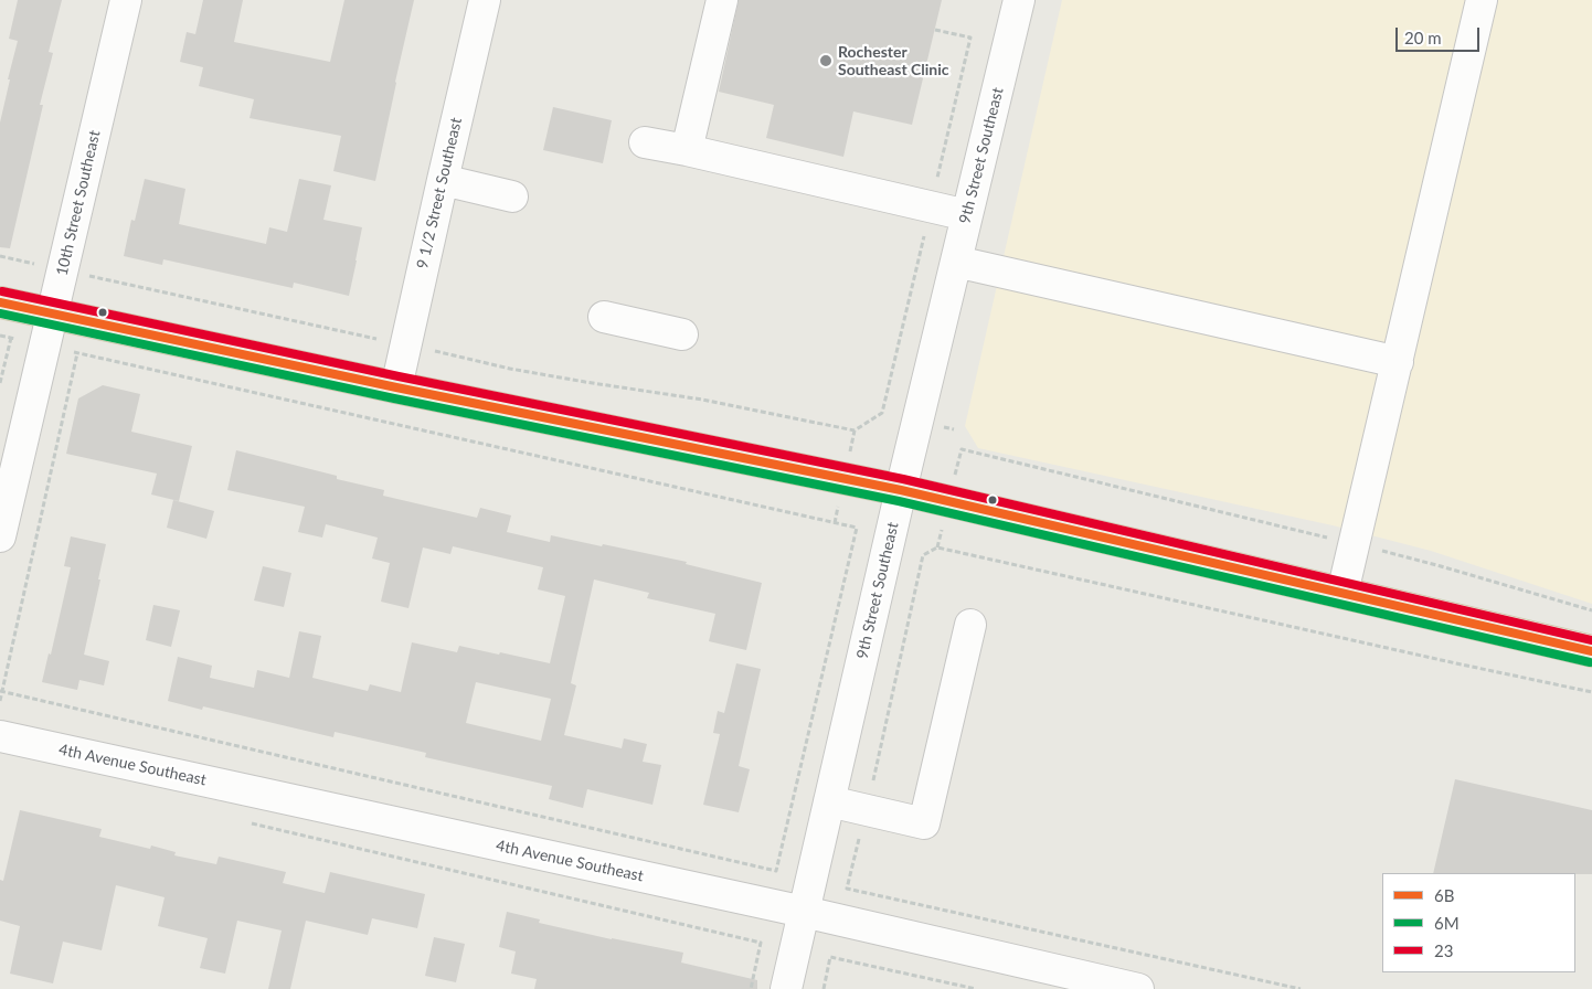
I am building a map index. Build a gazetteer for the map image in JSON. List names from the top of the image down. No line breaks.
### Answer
{"streets":{"street":["9th Street Southeast","9 1/2 Street Southeast","10th Street Southeast","4th Avenue Southeast"]},"crossings":[["9th Street Southeast","4th Avenue Southeast"]],"places":["Rochester Southeast Clinic"],"lines":["transit line 23","transit line 6B","transit line 6M"],"legend":["6B","6M","23"],"scale_bar":"20 m"}
